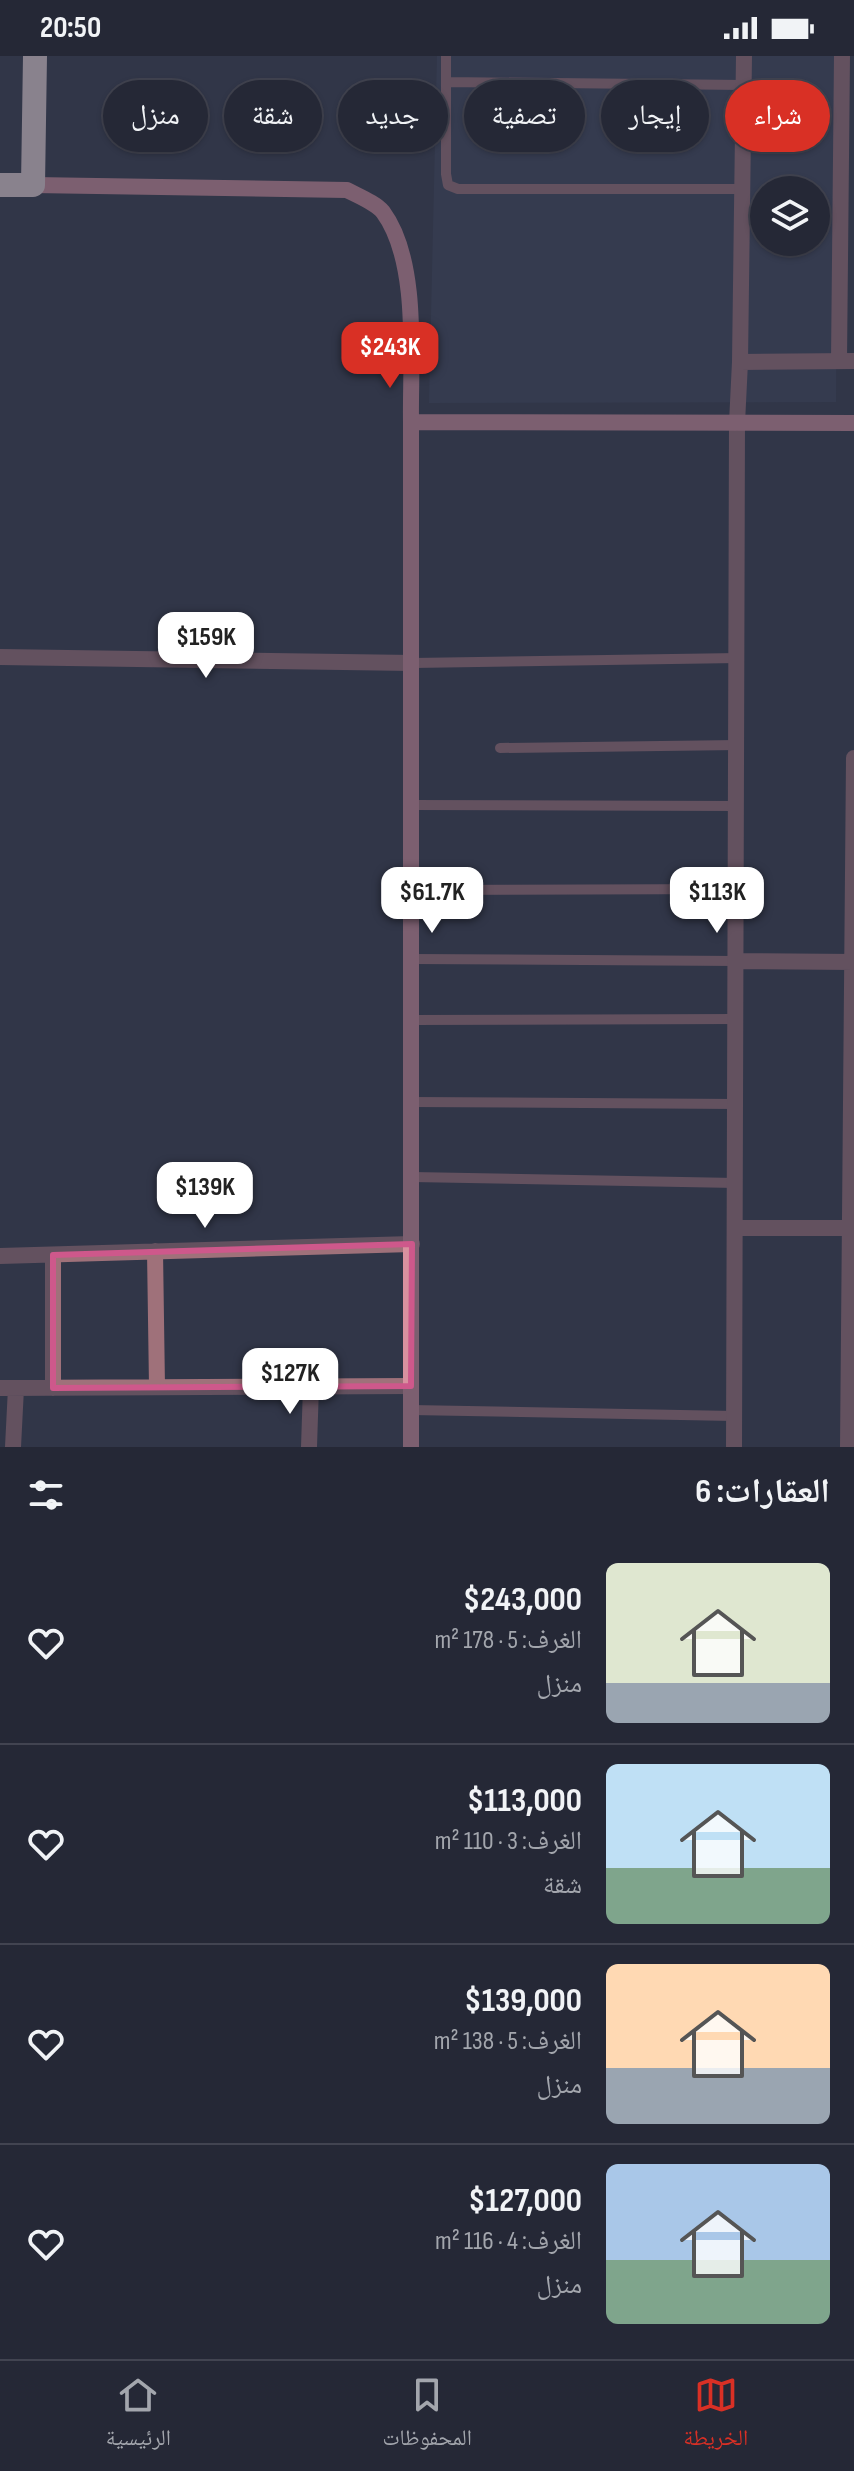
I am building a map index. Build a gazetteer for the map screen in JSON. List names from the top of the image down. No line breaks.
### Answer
{"page":{"status":"20:50","chip":["شراء","إيجار","تصفية","جديد","شقة","منزل"],"price":["$243K","$159K","$61.7K","$113K","$139K","$127K"],"heading":"العقارات: 6","list":[{"name":"$243,000","note":"الغرف: 5 · 178 m² · منزل"},{"name":"$113,000","note":"الغرف: 3 · 110 m² · شقة"},{"name":"$139,000","note":"الغرف: 5 · 138 m² · منزل"},{"name":"$127,000","note":"الغرف: 4 · 116 m² · منزل"}],"tabs":["الخريطة","المحفوظات","الرئيسية"]}}
